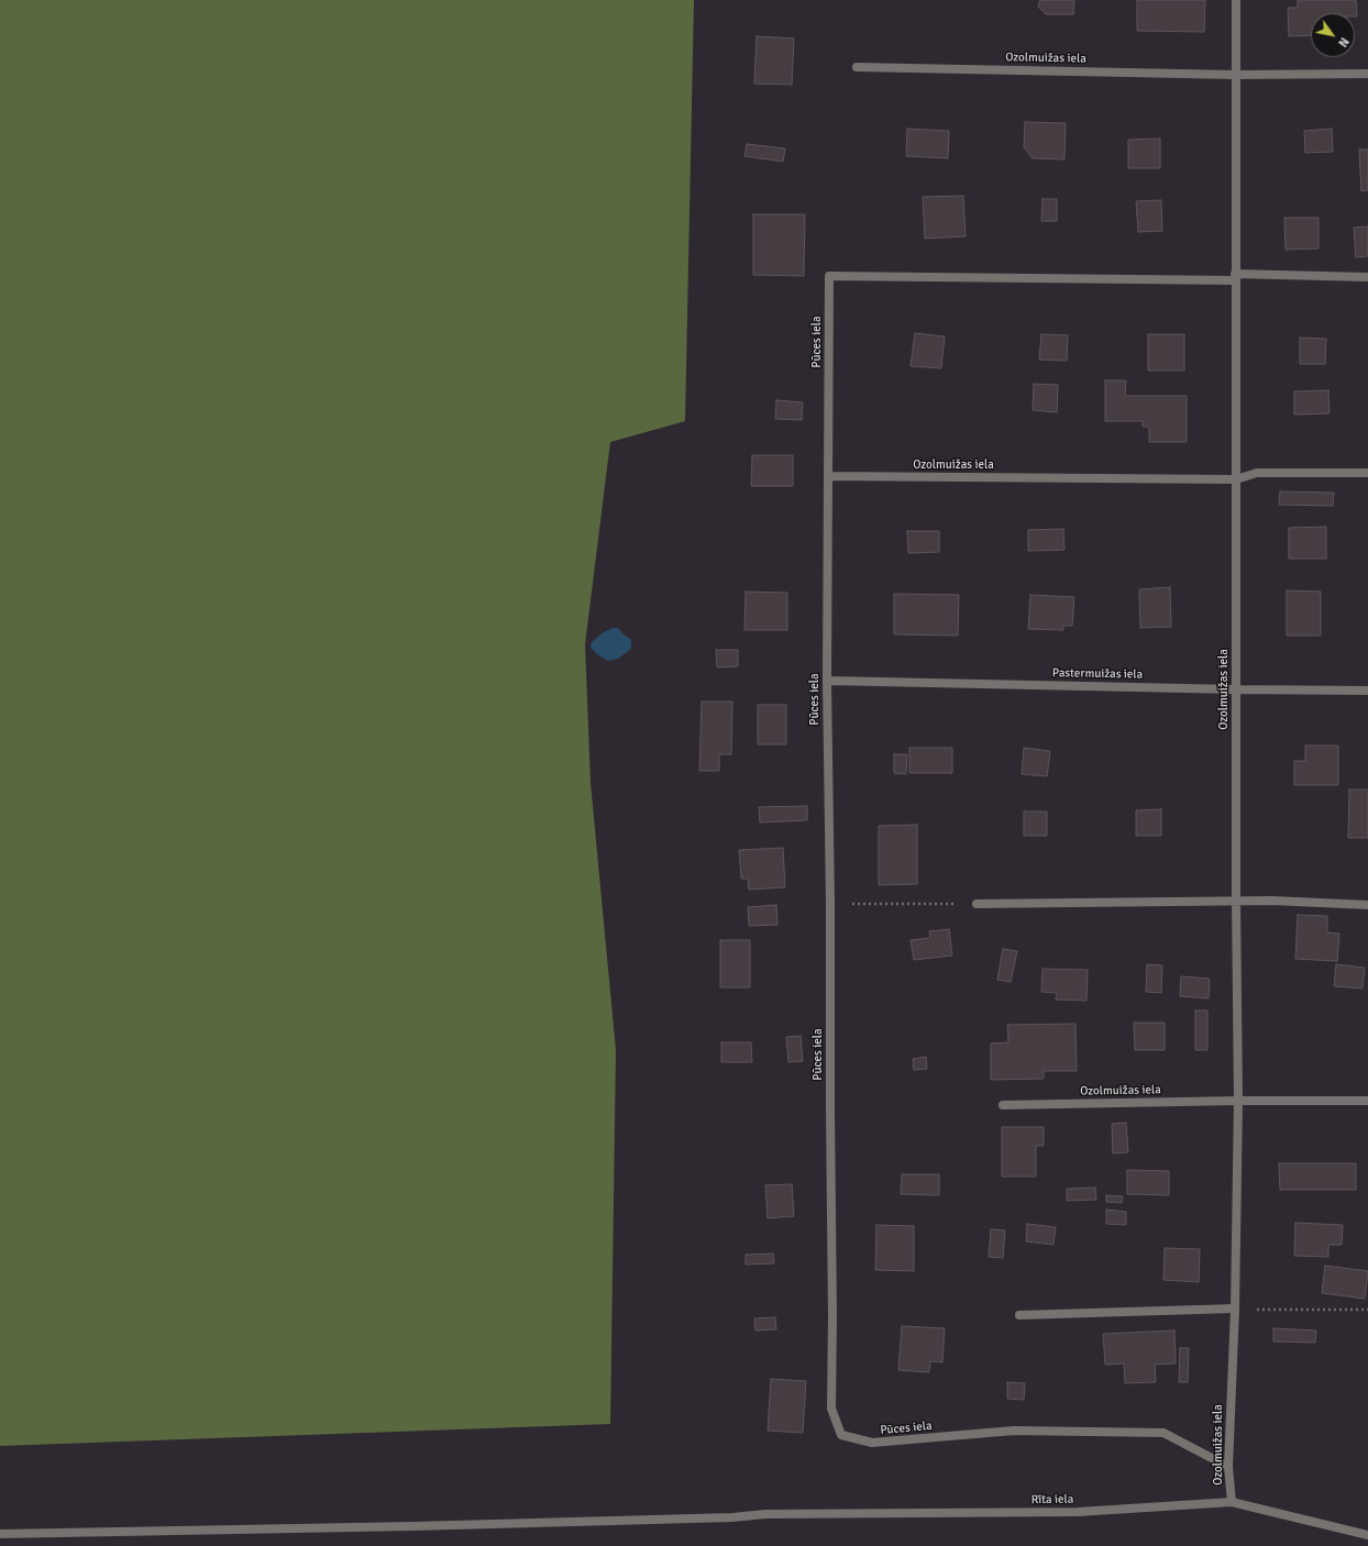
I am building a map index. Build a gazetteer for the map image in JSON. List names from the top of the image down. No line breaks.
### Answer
{"streets":{"street":["Ozolmuižas iela","Pūces iela","Pastermuižas iela","Rīta iela"]},"crossings":[["Ozolmuižas iela","Pūces iela"],["Ozolmuižas iela","Pastermuižas iela"],["Ozolmuižas iela","Rīta iela"],["Pūces iela","Pastermuižas iela"]],"north":"bottom right"}
